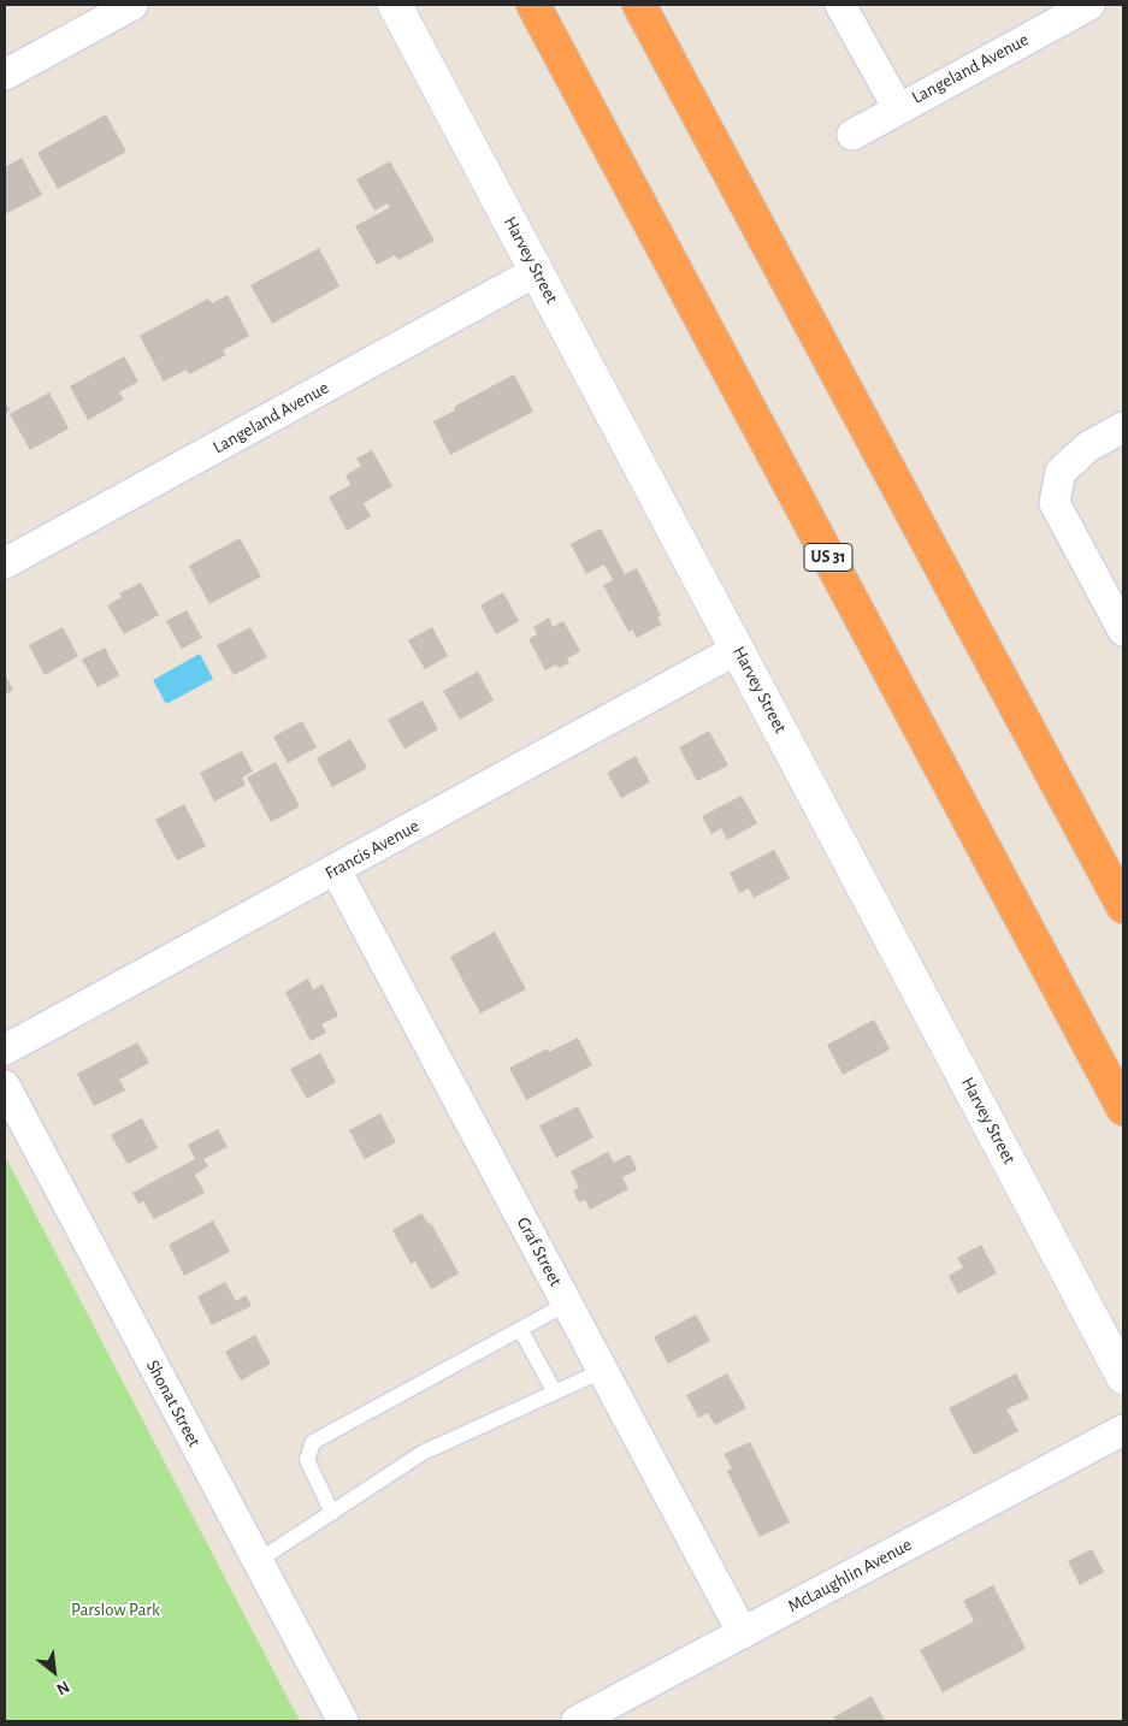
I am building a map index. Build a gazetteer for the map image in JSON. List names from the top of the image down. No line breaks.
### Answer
{"streets":{"highway":["US 31"],"street":["Langeland Avenue","Harvey Street","Francis Avenue","Graf Street","Shonat Street","McLaughlin Avenue"]},"crossings":[["Langeland Avenue","Harvey Street"],["Harvey Street","Francis Avenue"],["Francis Avenue","Graf Street"],["Graf Street","McLaughlin Avenue"]],"parks":["Parslow Park"],"north":"bottom right"}
